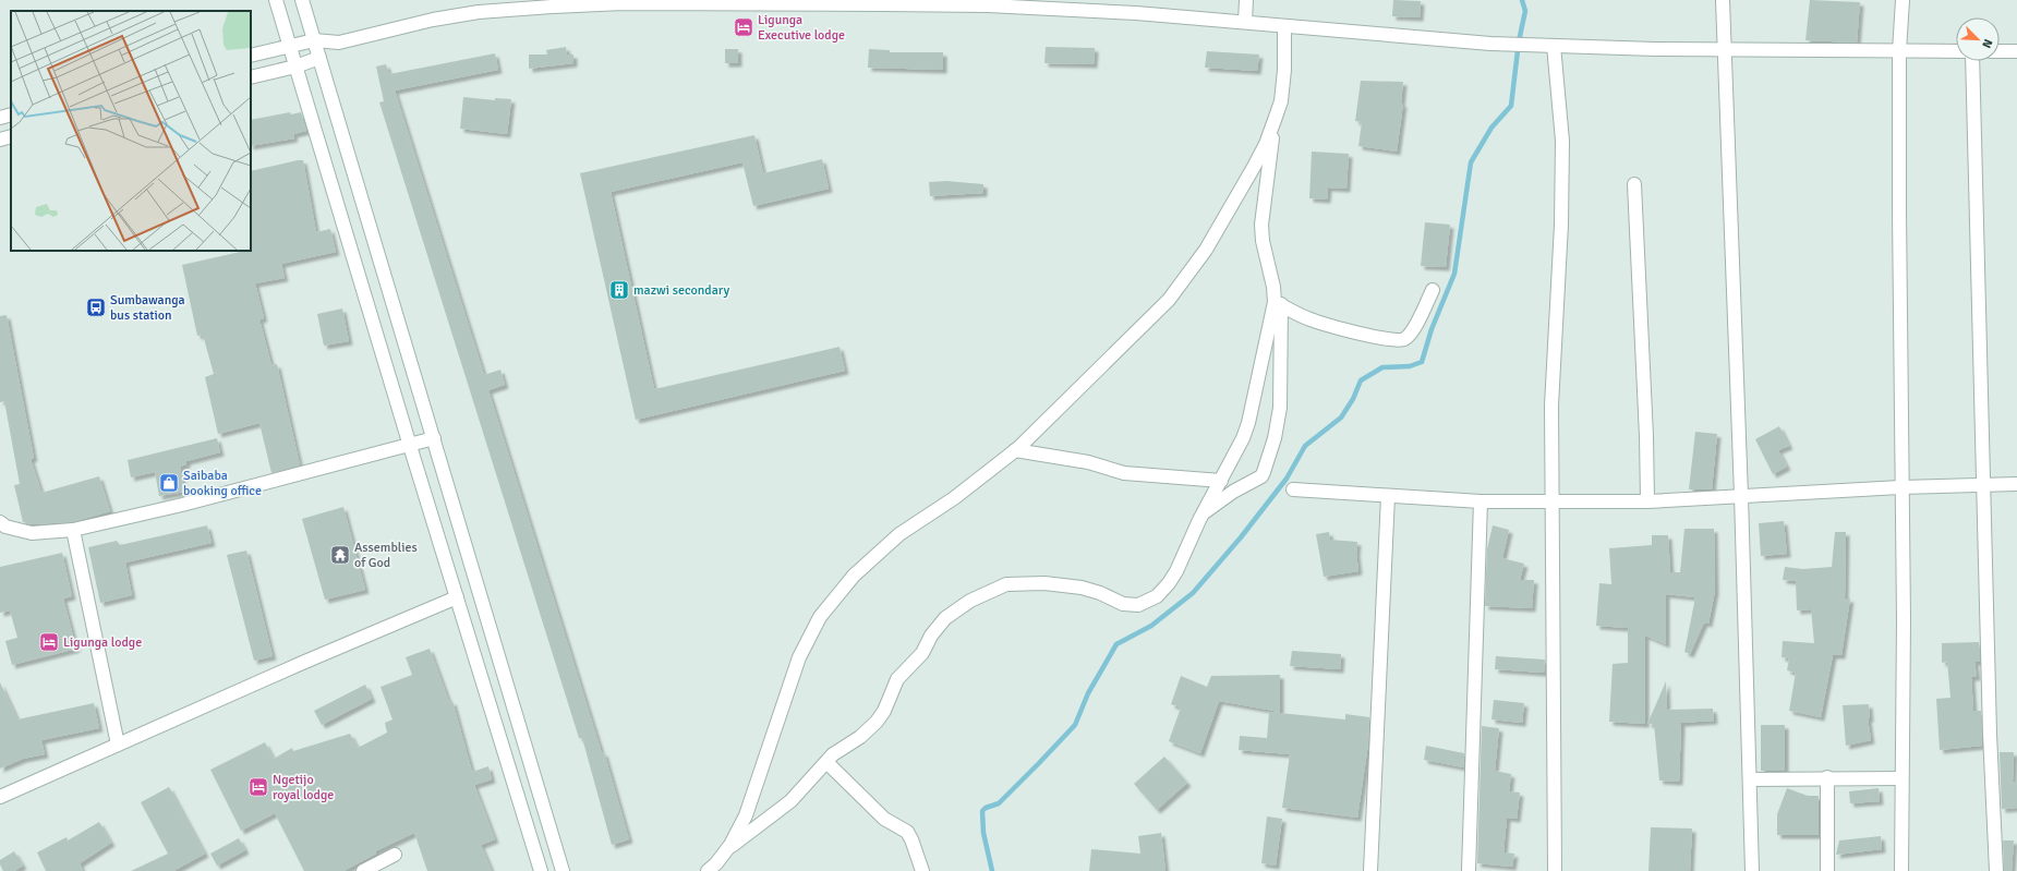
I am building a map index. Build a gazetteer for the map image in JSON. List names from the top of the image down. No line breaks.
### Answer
{"places":{"hotel":["Ligunga Executive lodge","Ligunga lodge","Ngetijo royal lodge"],"building":["mazwi secondary"],"bus stop":["Sumbawanga bus station"],"shop":["Saibaba booking office"],"temple":["Assemblies of God"]},"north":"bottom right"}
